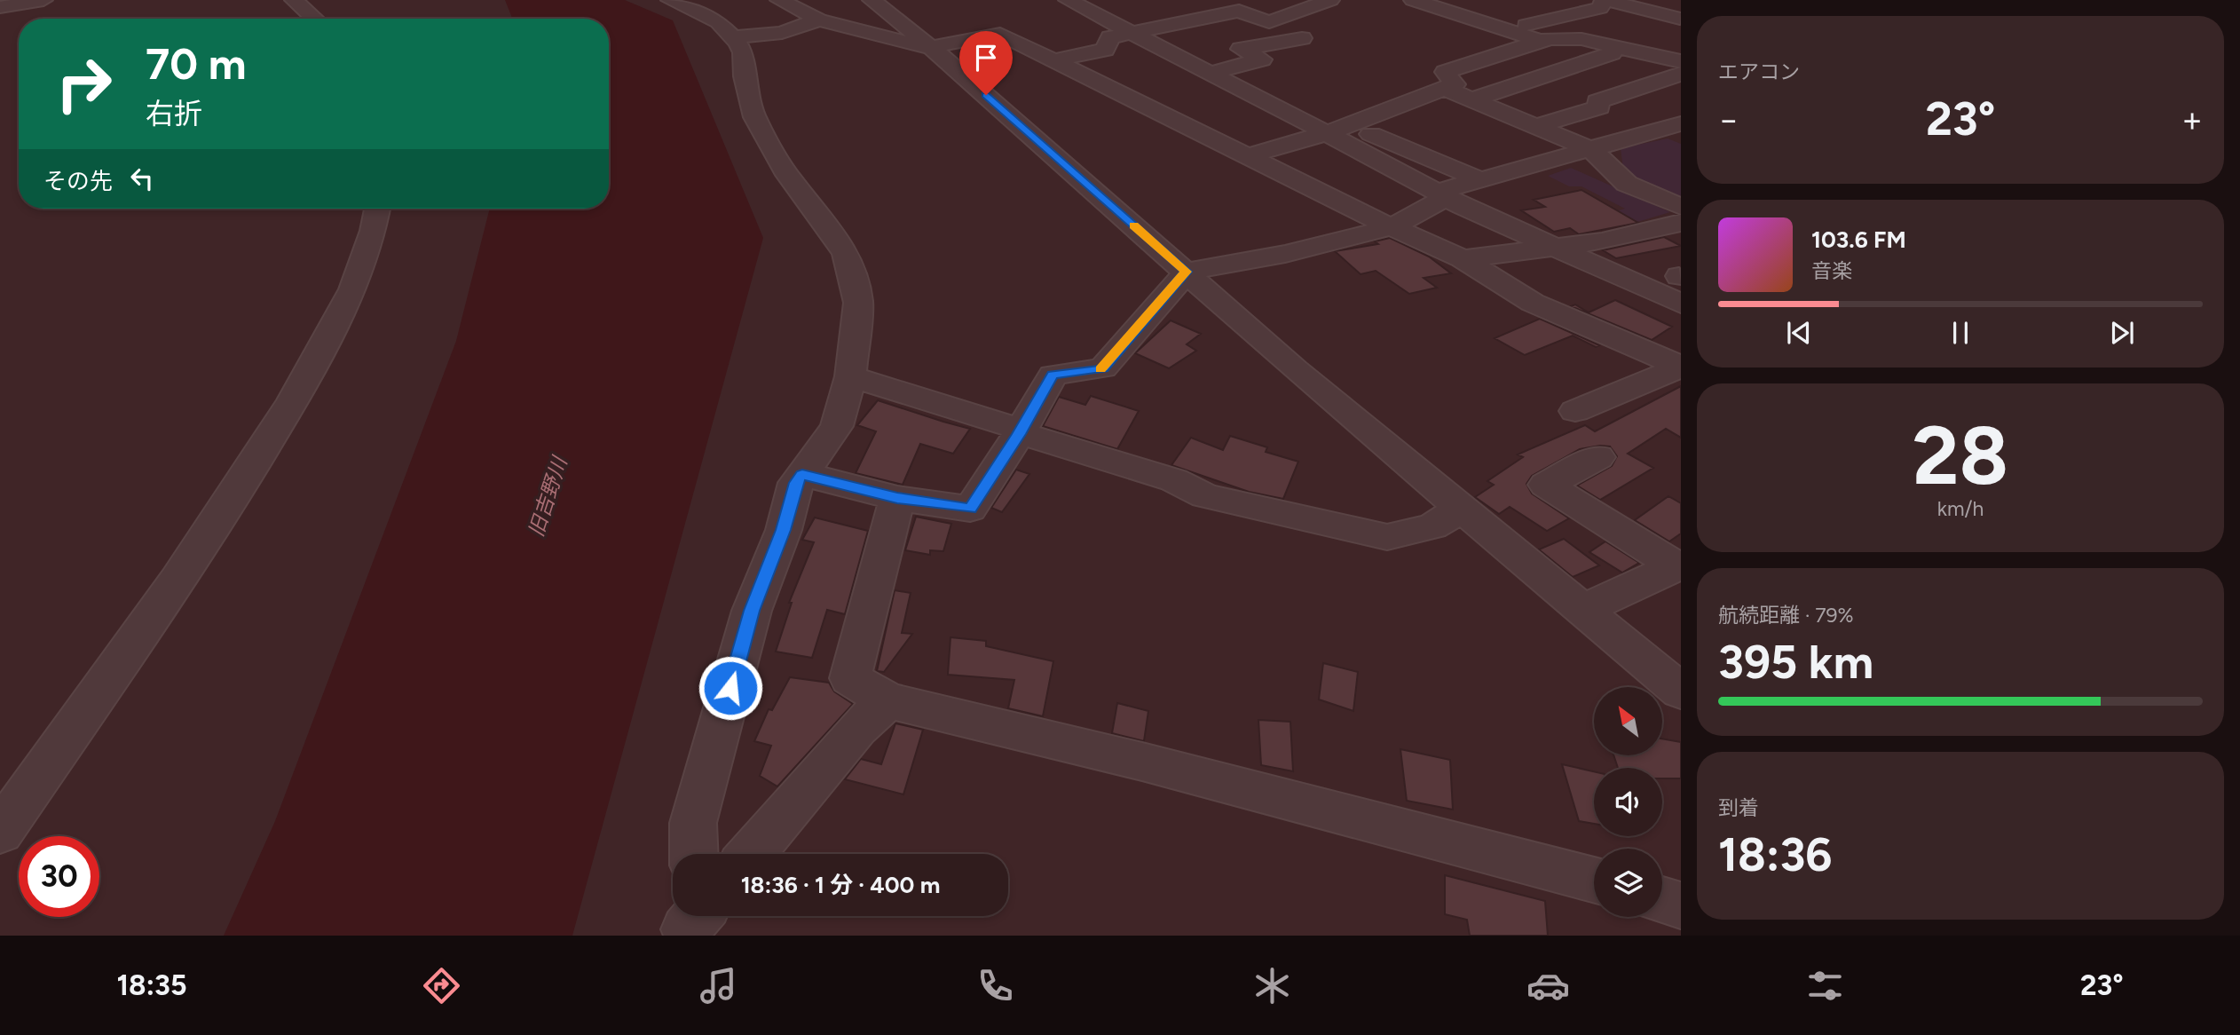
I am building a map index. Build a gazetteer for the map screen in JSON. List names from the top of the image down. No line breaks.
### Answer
{"water":["旧吉野川"],"north":"top left","page":{"tile":["エアコン",["28","km/h"],["航続距離 · 79%","395 km"],["到着","18:36"]],"turn":["70 m","右折"],"heat":["−","23°","+"],"then":"その先","song":["103.6 FM","音楽"],"limit":"30","trip":"18:36 · 1 分 · 400 m","tabs":["18:35","23°"]}}
